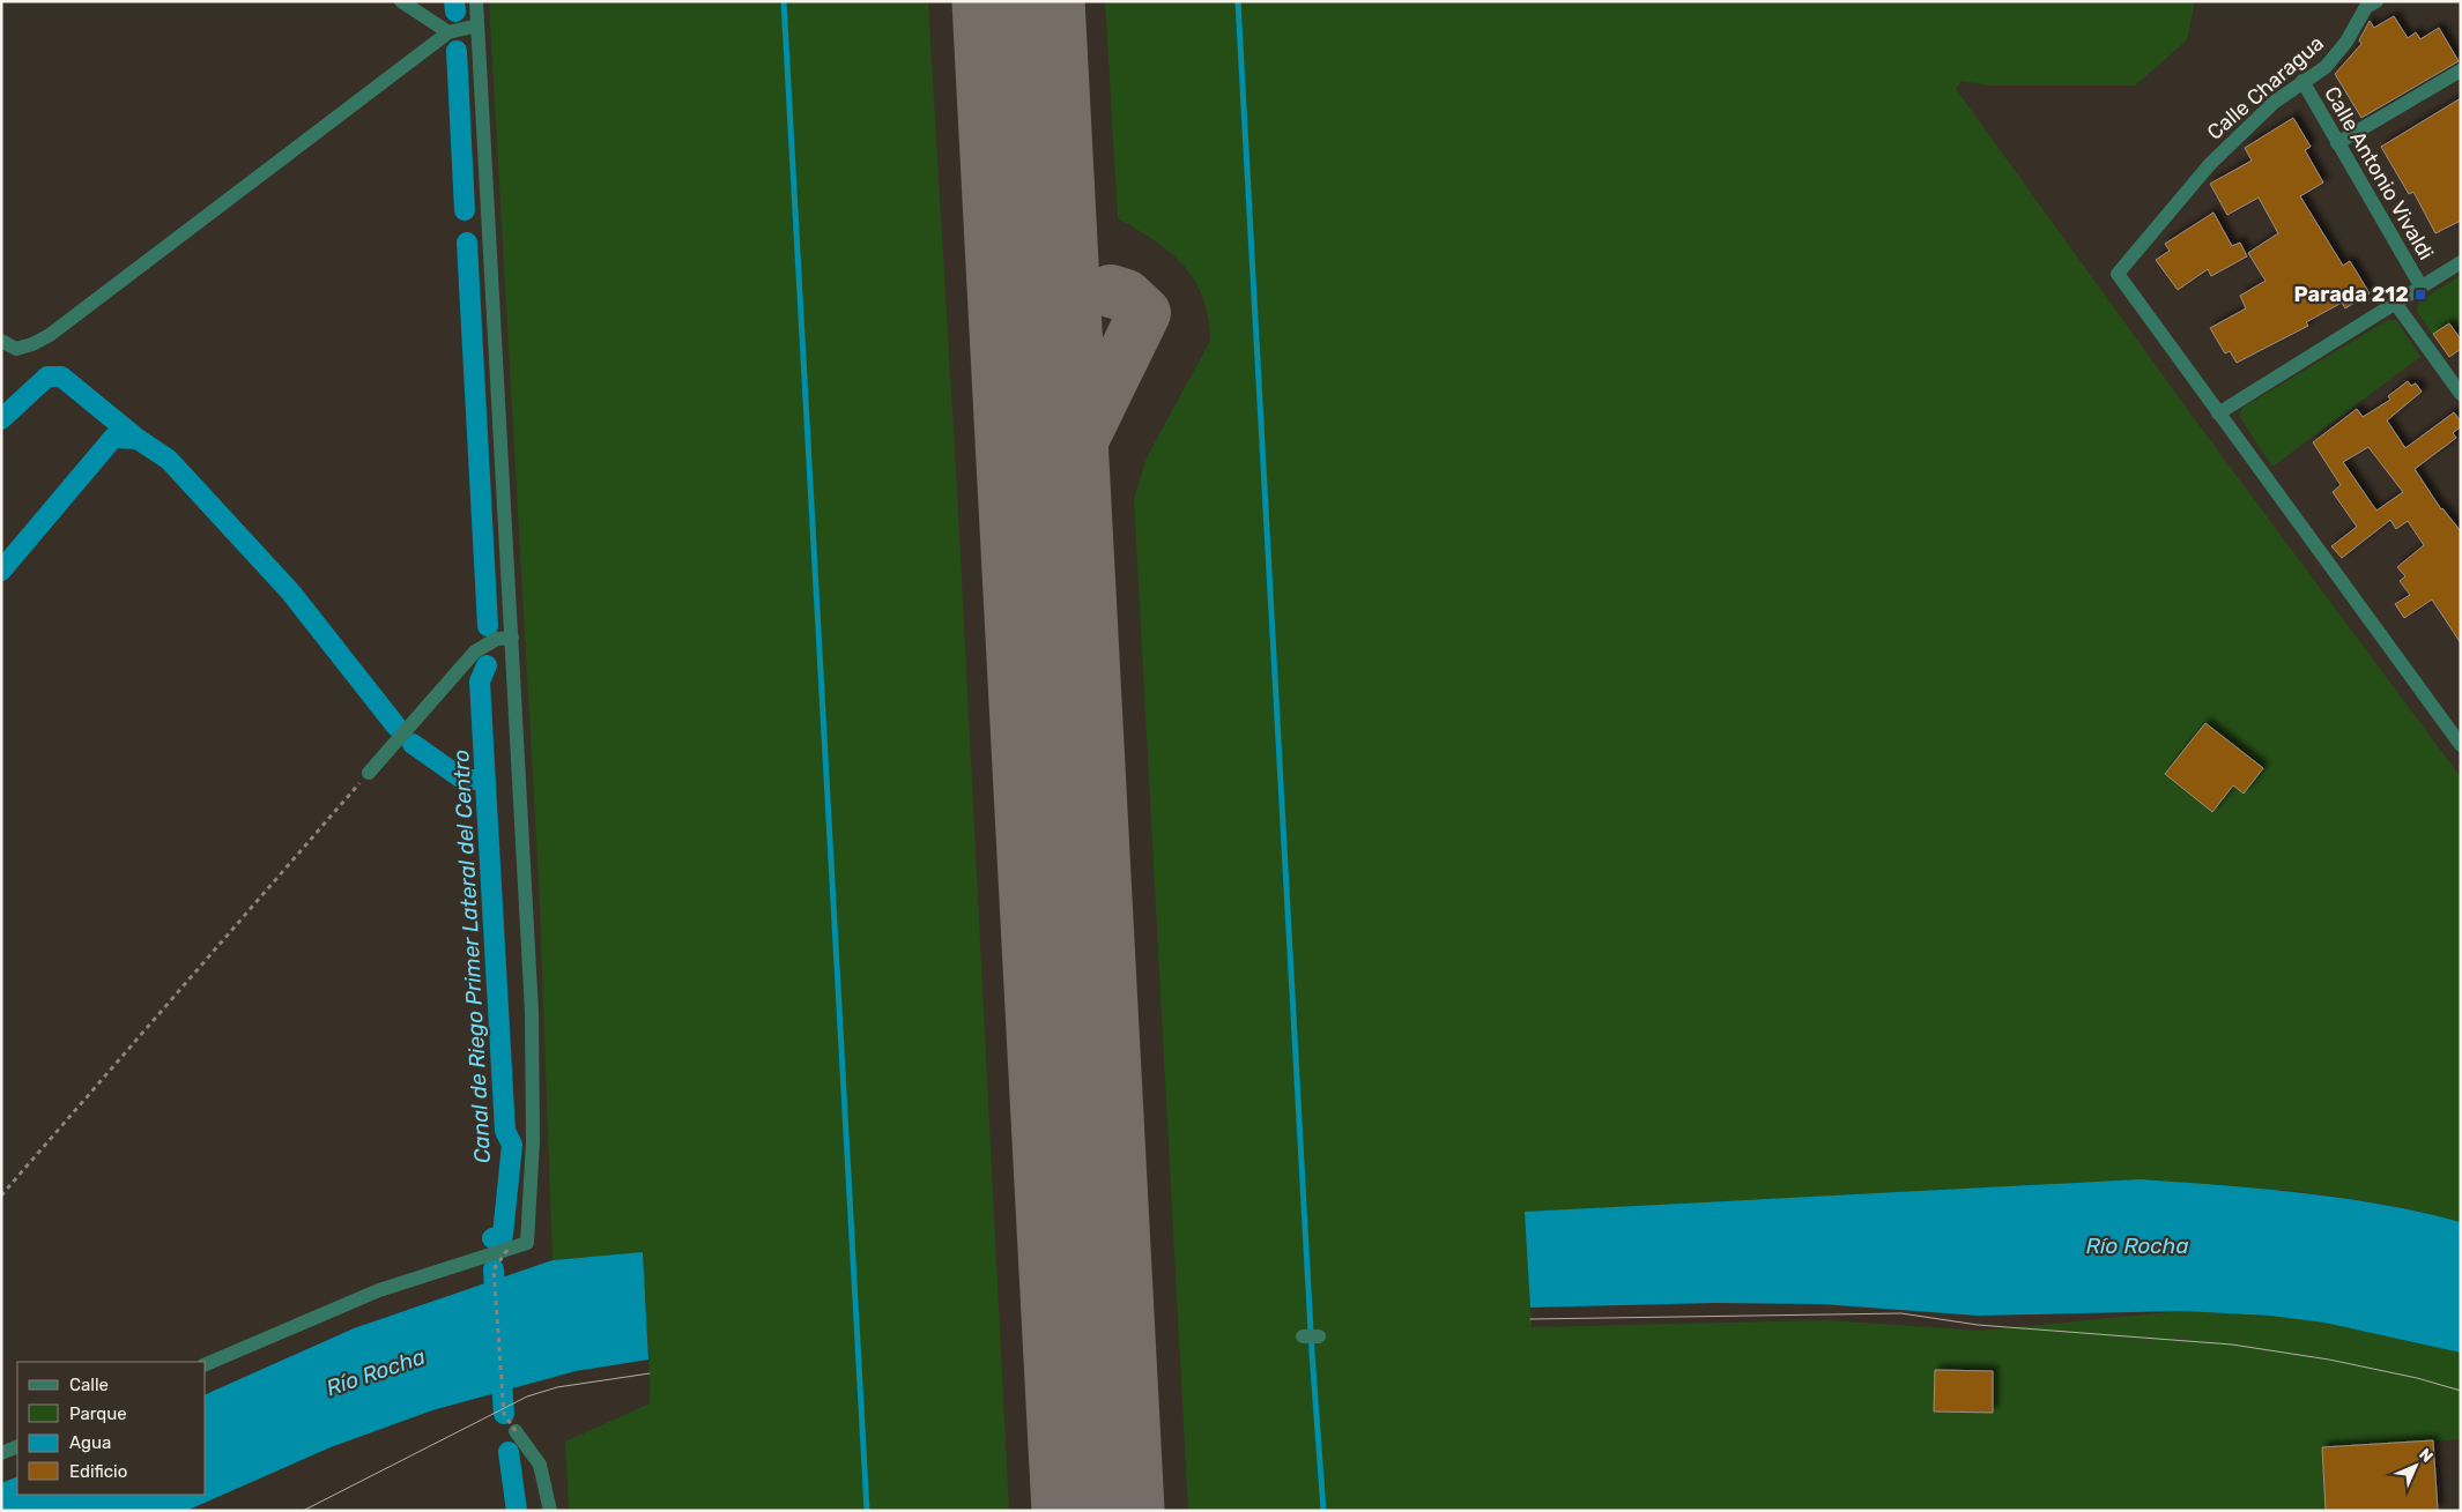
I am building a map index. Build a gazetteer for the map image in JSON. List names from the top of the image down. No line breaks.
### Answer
{"streets":{"street":["Calle Charagua","Calle Antonio Vivaldi"]},"crossings":[["Calle Charagua","Calle Antonio Vivaldi"]],"water":["Canal de Riego Primer Lateral del Centro","Río Rocha"],"places":{"transit":["Parada 212"]},"legend":["Calle","Parque","Agua","Edificio"],"north":"top right"}
